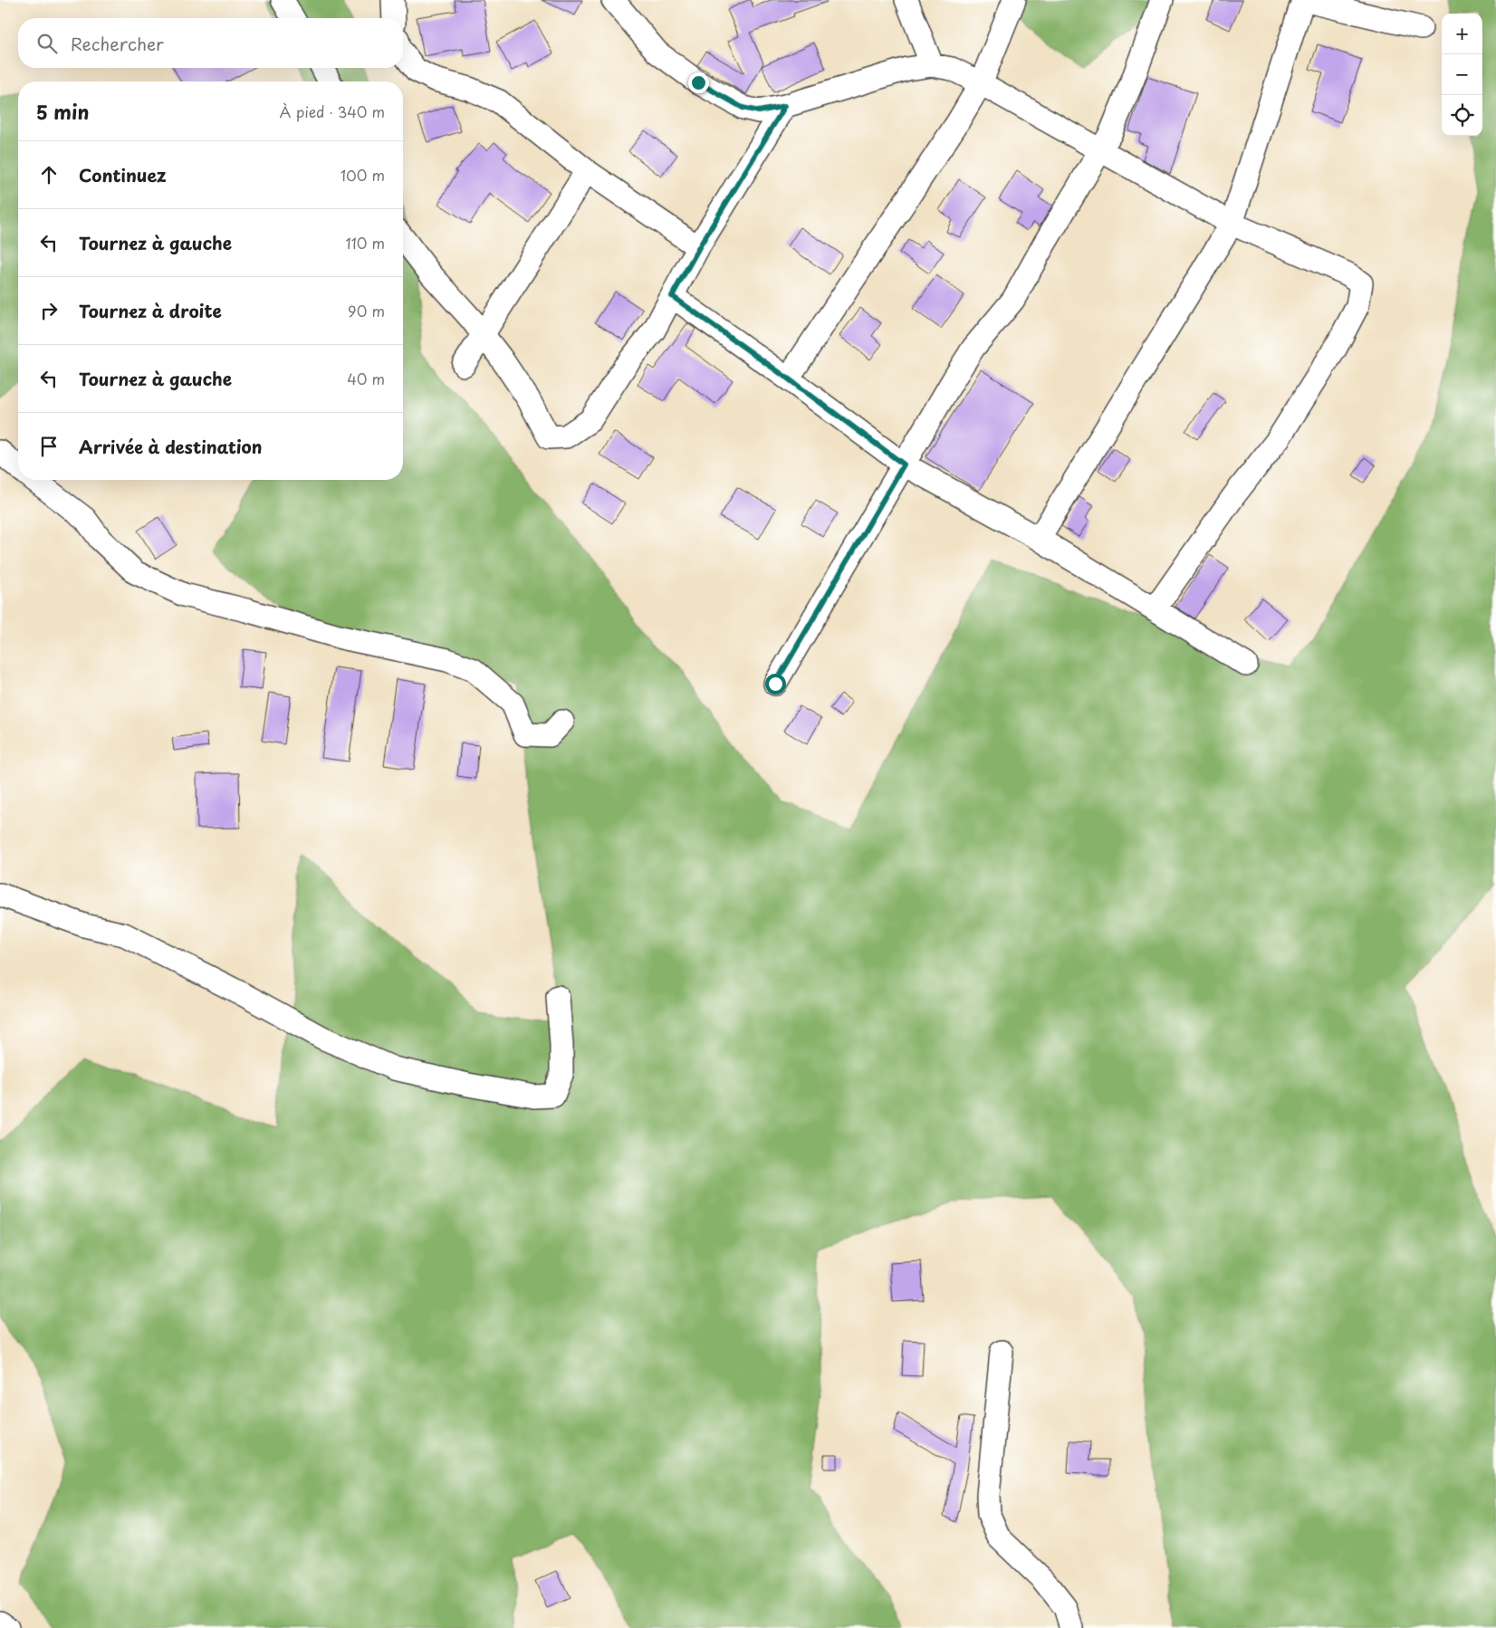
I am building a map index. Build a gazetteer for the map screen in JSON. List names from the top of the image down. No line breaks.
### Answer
{"page":{"map_buttons":["+","−"],"search":"Rechercher","heading":["5 min","À pied · 340 m"],"list":[["Continuez","100 m"],["Tournez à gauche","110 m"],["Tournez à droite","90 m"],["Tournez à gauche","40 m"],"Arrivée à destination"]}}
